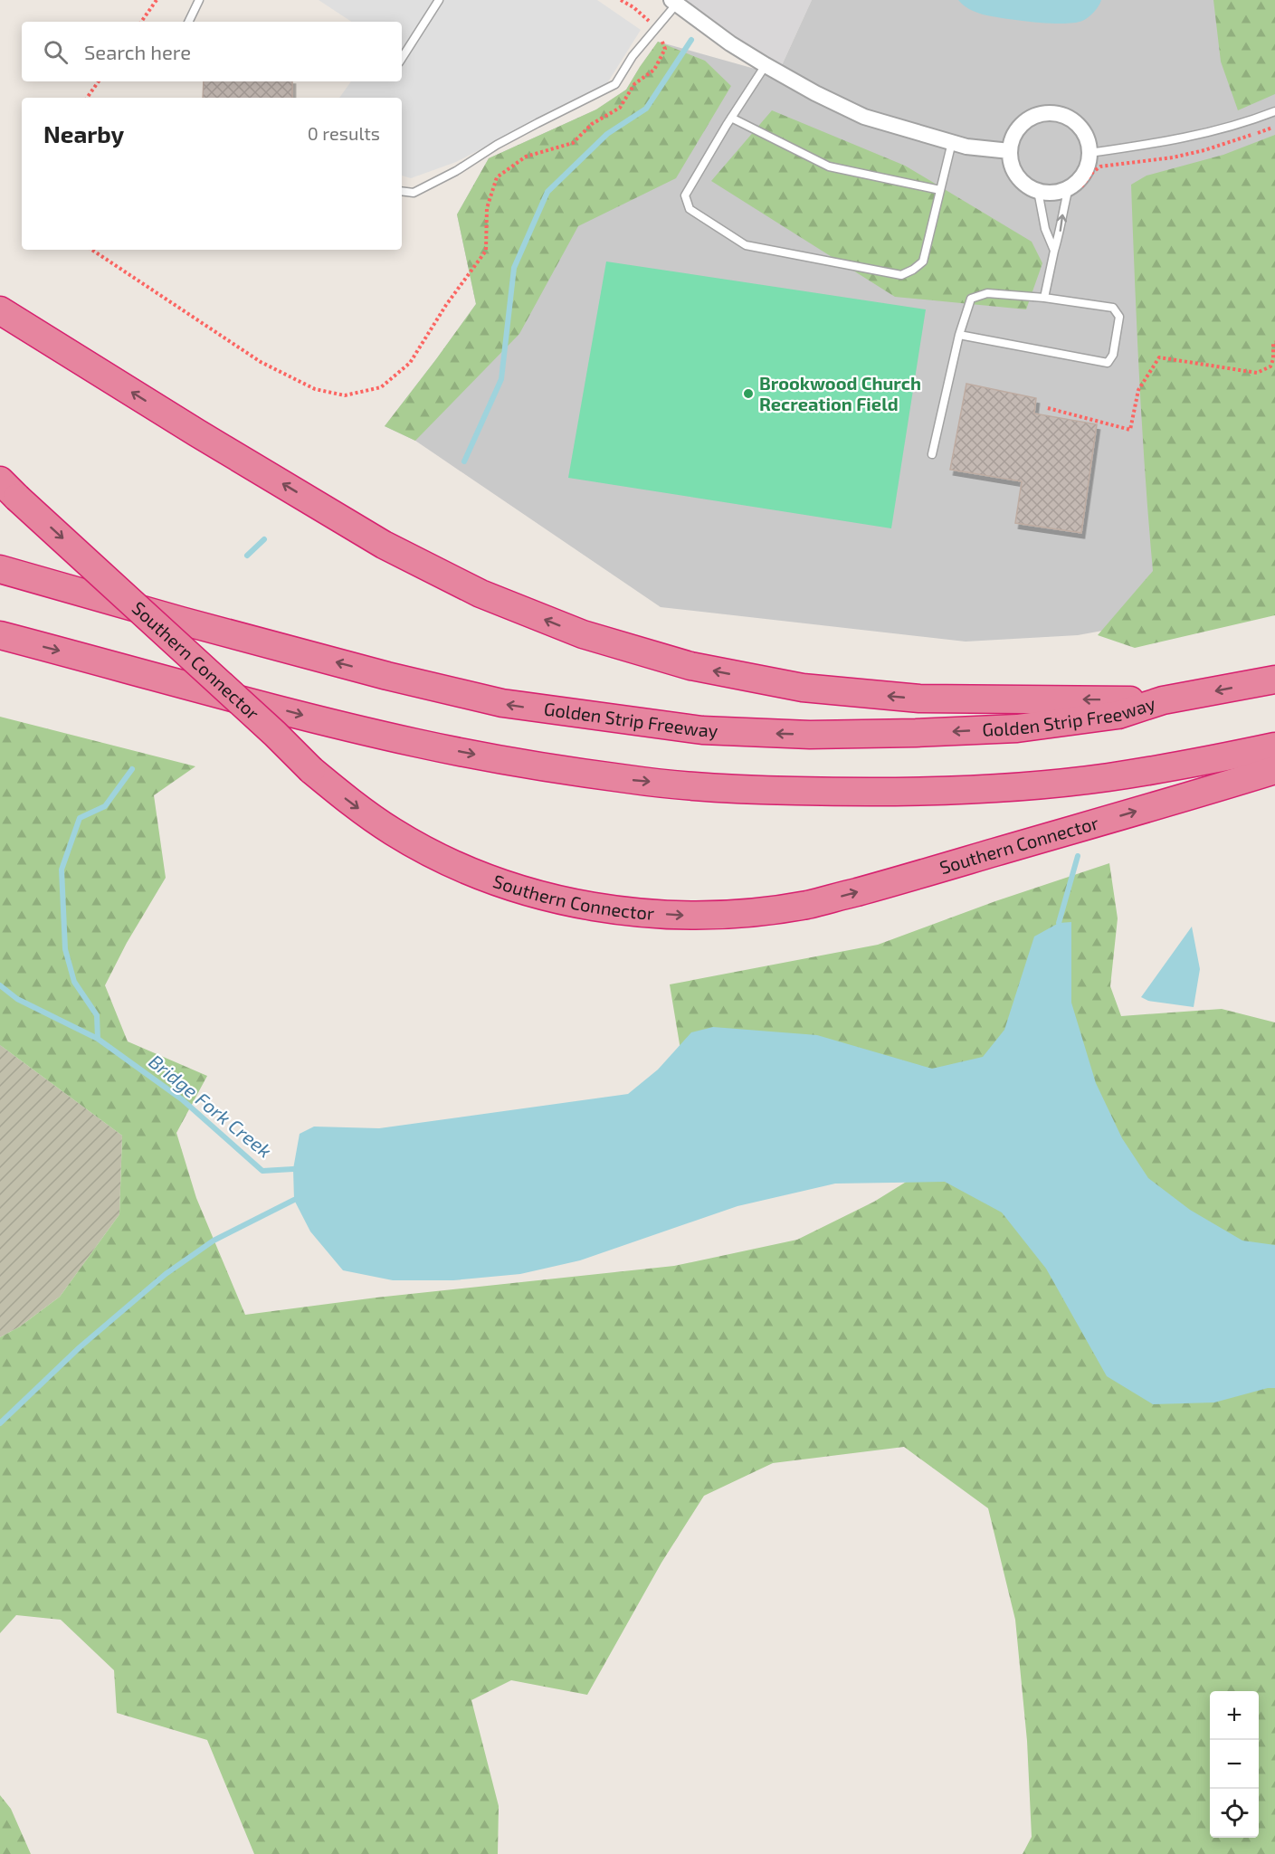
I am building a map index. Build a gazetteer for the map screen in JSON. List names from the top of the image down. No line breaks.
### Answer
{"streets":{"highway":["Southern Connector","Golden Strip Freeway"]},"water":["Bridge Fork Creek"],"places":["Brookwood Church Recreation Field"],"page":{"search":"Search here","heading":["Nearby","0 results"],"map_buttons":["+","−"]}}
